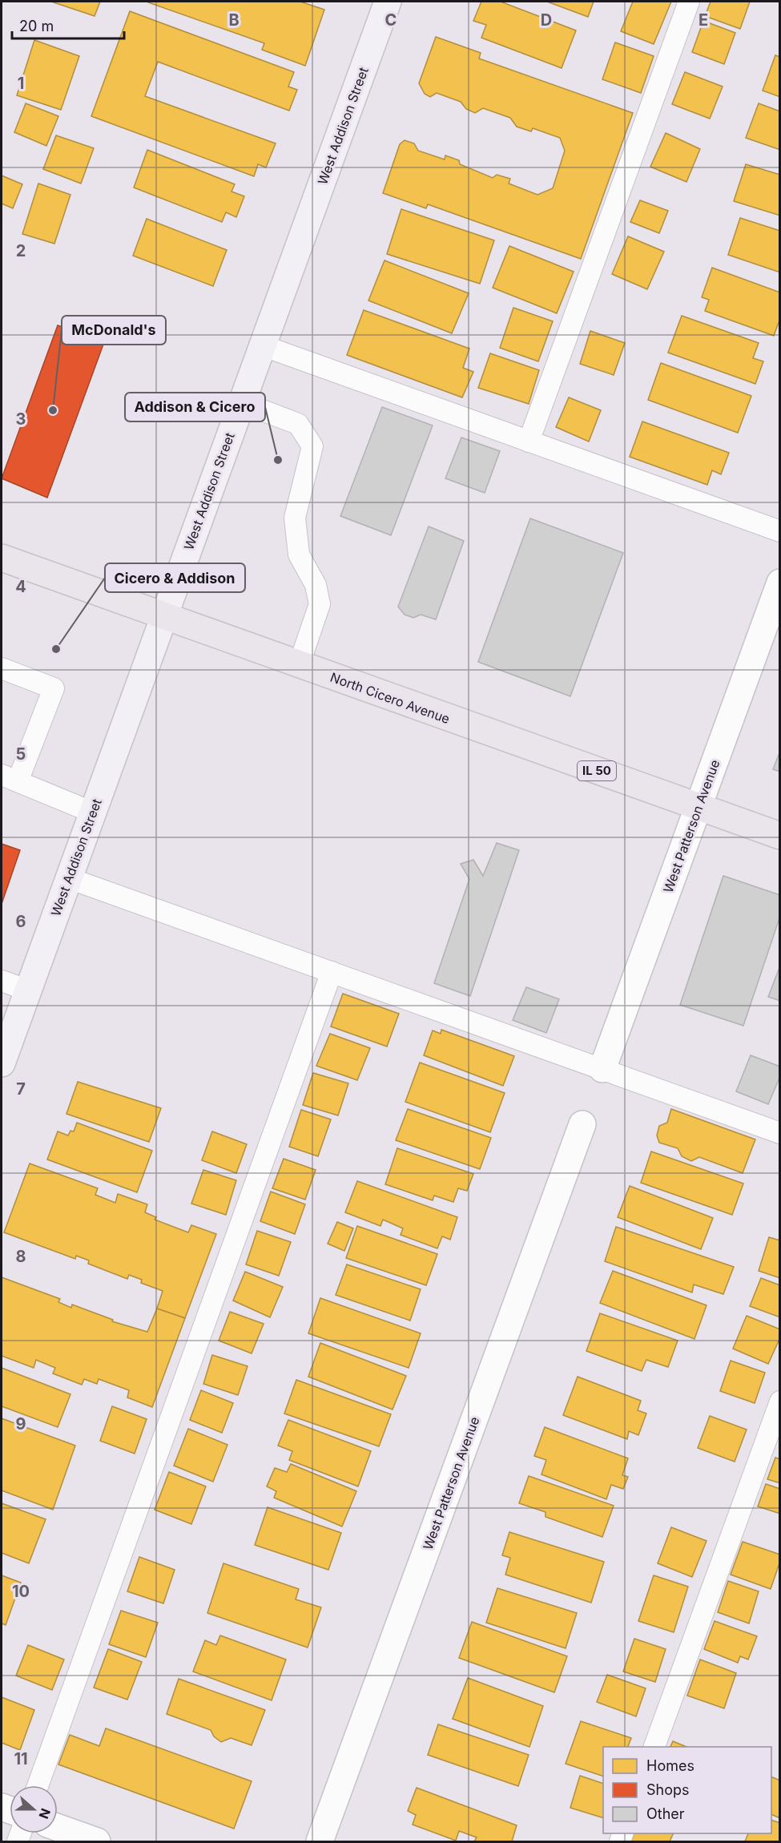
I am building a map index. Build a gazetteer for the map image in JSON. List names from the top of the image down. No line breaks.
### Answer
{"streets":{"main road":["North Cicero Avenue","IL 50"],"street":["West Addison Street","West Patterson Avenue"]},"crossings":[["West Addison Street","North Cicero Avenue"],["North Cicero Avenue","West Patterson Avenue"]],"places":["McDonald's","Addison & Cicero","Cicero & Addison"],"legend":["Homes","Shops","Other"],"scale_bar":"20 m","north":"right","grid":{"columns":["B","C","D","E"],"rows":["1","2","3","4","5","6","7","8","9","10","11"]}}
